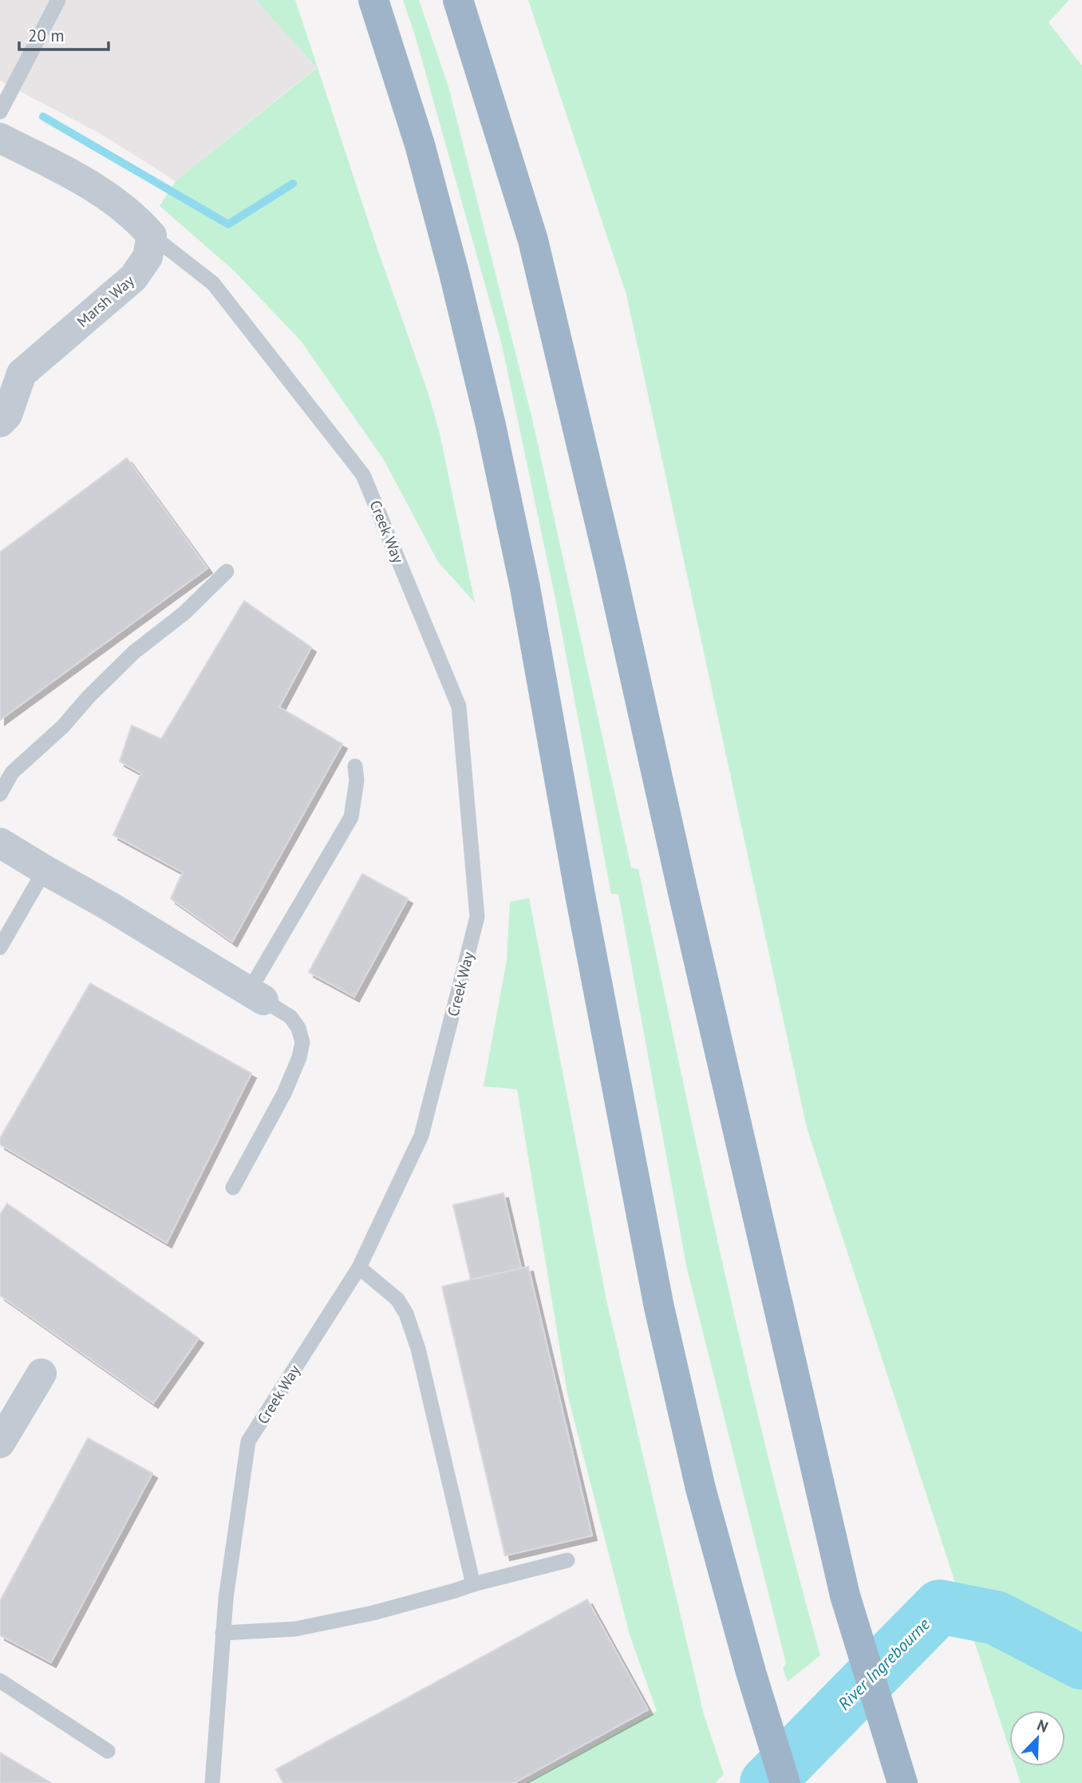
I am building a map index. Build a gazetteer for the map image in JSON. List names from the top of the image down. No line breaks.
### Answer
{"streets":{"street":["Marsh Way"],"lane":["Creek Way"]},"crossings":[["Marsh Way","Creek Way"]],"water":["River Ingrebourne"],"scale_bar":"20 m","north":"top right"}
